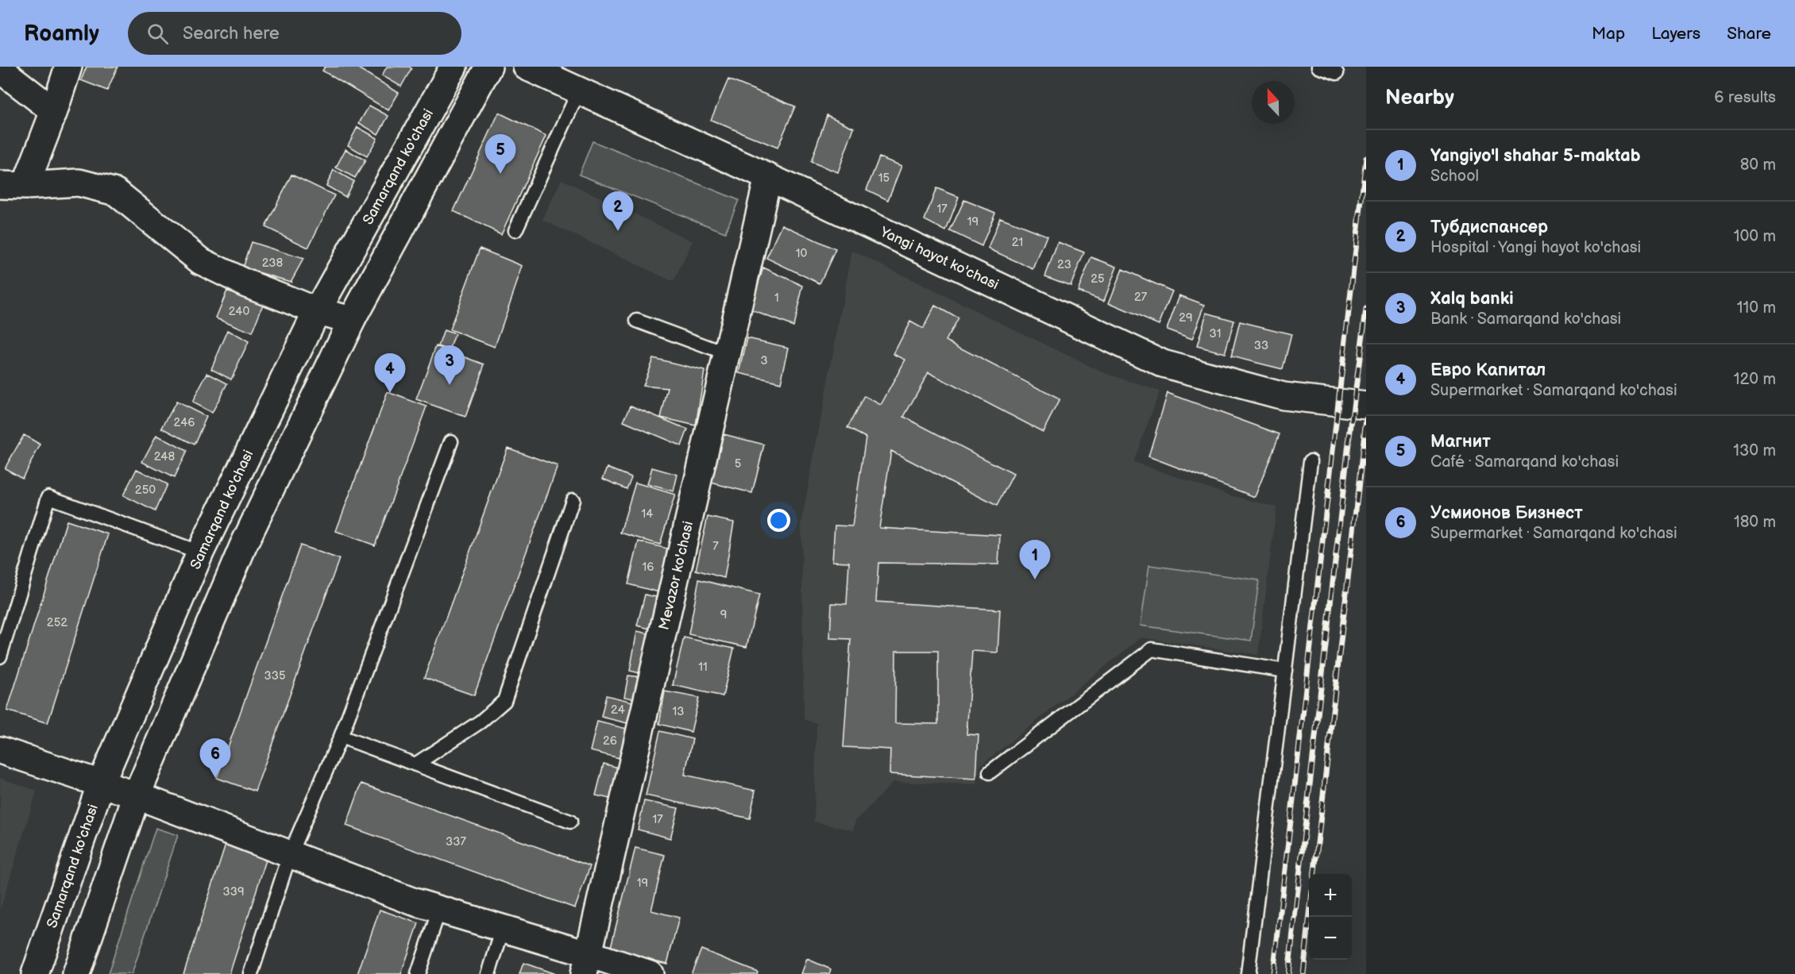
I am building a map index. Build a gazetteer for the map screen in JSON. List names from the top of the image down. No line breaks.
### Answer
{"streets":{"street":["Samarqand ko'chasi","Yangi hayot ko'chasi","Mevazor ko'chasi"]},"crossings":[["Yangi hayot ko'chasi","Mevazor ko'chasi"]],"house_numbers":["15","17","19","21","10","238","23","25","27","1","240","29","31","33","3","246","248","5","250","14","7","16","9","252","11","335","24","13","26","17","337","19","339"],"north":"top","page":{"header":"Roamly","search":"Search here","nav":["Map","Layers","Share"],"heading":["Nearby","6 results"],"list":[{"mark":"1","name":"Yangiyo'l shahar 5-maktab","note":"School","value":"80 m"},{"mark":"2","name":"Тубдиспансер","note":"Hospital · Yangi hayot ko'chasi","value":"100 m"},{"mark":"3","name":"Xalq banki","note":"Bank · Samarqand ko'chasi","value":"110 m"},{"mark":"4","name":"Евро Капитал","note":"Supermarket · Samarqand ko'chasi","value":"120 m"},{"mark":"5","name":"Магнит","note":"Café · Samarqand ko'chasi","value":"130 m"},{"mark":"6","name":"Усмионов Бизнест","note":"Supermarket · Samarqand ko'chasi","value":"180 m"}],"pins":["5","2","3","4","1","6"],"map_buttons":["+","−"]}}
